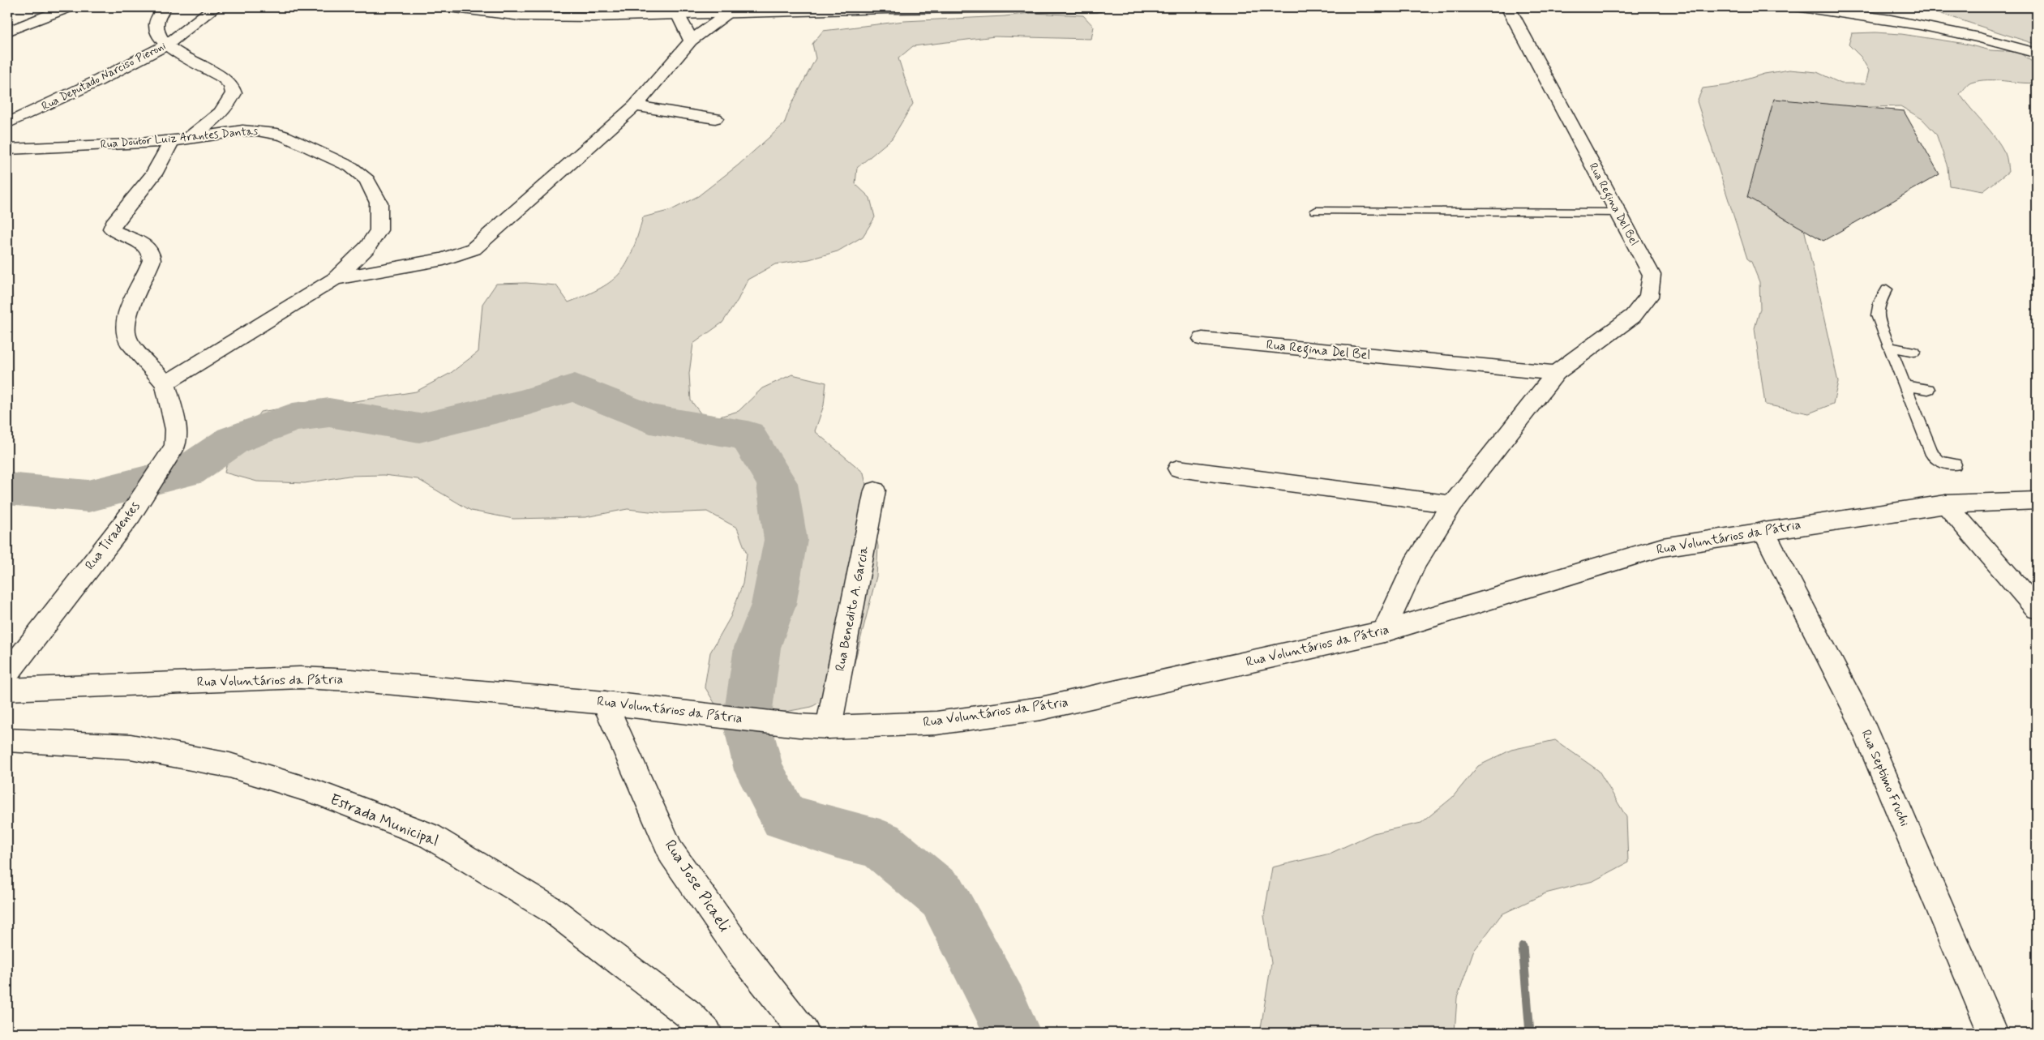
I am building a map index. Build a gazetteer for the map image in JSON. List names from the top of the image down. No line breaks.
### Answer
{"streets":{"street":["Rua Deputado Narciso Pieroni","Rua Doutor Luiz Arantes Dantas","Rua Regina Del Bel","Rua Tiradentes","Rua Voluntários da Pátria","Rua Benedito A. Garcia","Rua Septimo Fruchi","Estrada Municipal","Rua Jose Picaeli"]},"crossings":[["Rua Regina Del Bel","Rua Voluntários da Pátria"],["Rua Voluntários da Pátria","Rua Benedito A. Garcia"],["Rua Voluntários da Pátria","Rua Septimo Fruchi"],["Rua Voluntários da Pátria","Rua Jose Picaeli"]]}
